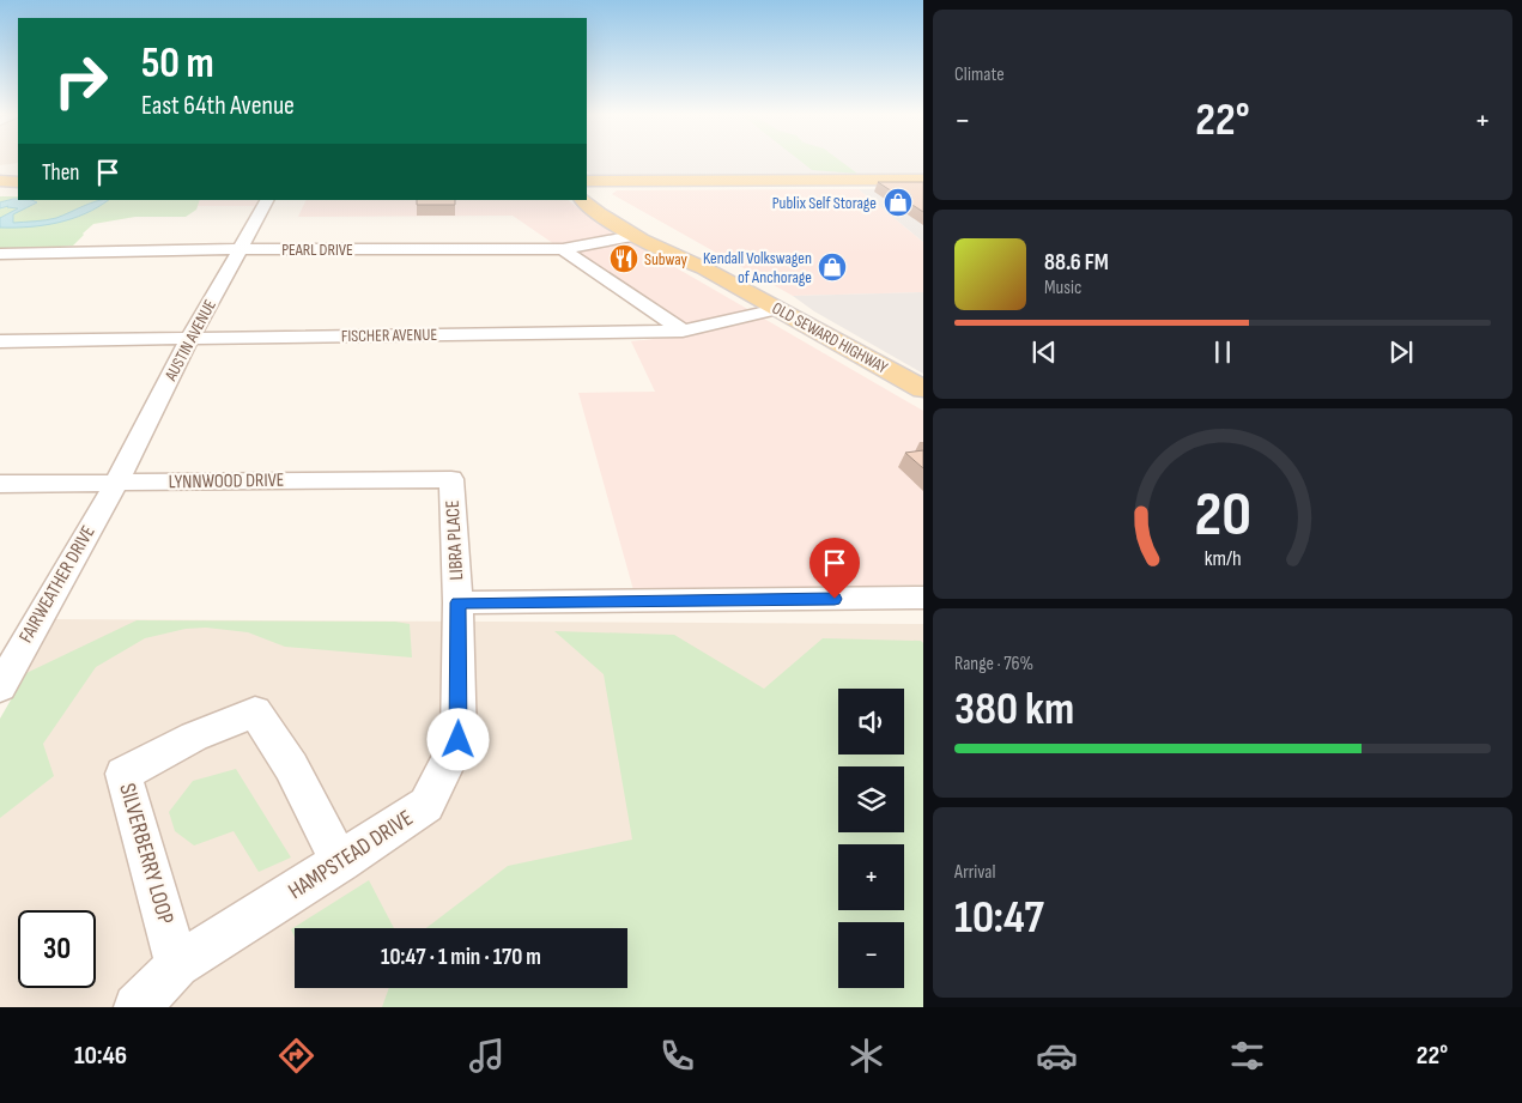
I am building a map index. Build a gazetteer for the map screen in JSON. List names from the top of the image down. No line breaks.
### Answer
{"streets":{"main road":["OLD SEWARD HIGHWAY"],"street":["PEARL DRIVE","FISCHER AVENUE","AUSTIN AVENUE","LYNNWOOD DRIVE","LIBRA PLACE","FAIRWEATHER DRIVE","SILVERBERRY LOOP","HAMPSTEAD DRIVE"]},"crossings":[["PEARL DRIVE","OLD SEWARD HIGHWAY"],["PEARL DRIVE","AUSTIN AVENUE"],["FISCHER AVENUE","OLD SEWARD HIGHWAY"],["FISCHER AVENUE","AUSTIN AVENUE"],["AUSTIN AVENUE","LYNNWOOD DRIVE"],["AUSTIN AVENUE","FAIRWEATHER DRIVE"],["LYNNWOOD DRIVE","LIBRA PLACE"],["LYNNWOOD DRIVE","FAIRWEATHER DRIVE"],["LIBRA PLACE","HAMPSTEAD DRIVE"],["SILVERBERRY LOOP","HAMPSTEAD DRIVE"]],"places":{"shop":["Publix Self Storage","Kendall Volkswagen of Anchorage"],"restaurant":["Subway"]},"page":{"tile":["Climate",["Range · 76%","380 km"],["Arrival","10:47"]],"turn":["50 m","East 64th Avenue"],"heat":["−","22°","+"],"then":"Then","song":["88.6 FM","Music"],"map_buttons":["+","−"],"limit":"30","trip":"10:47 · 1 min · 170 m","tabs":["10:46","22°"],"gauge":["20","km/h"]}}
